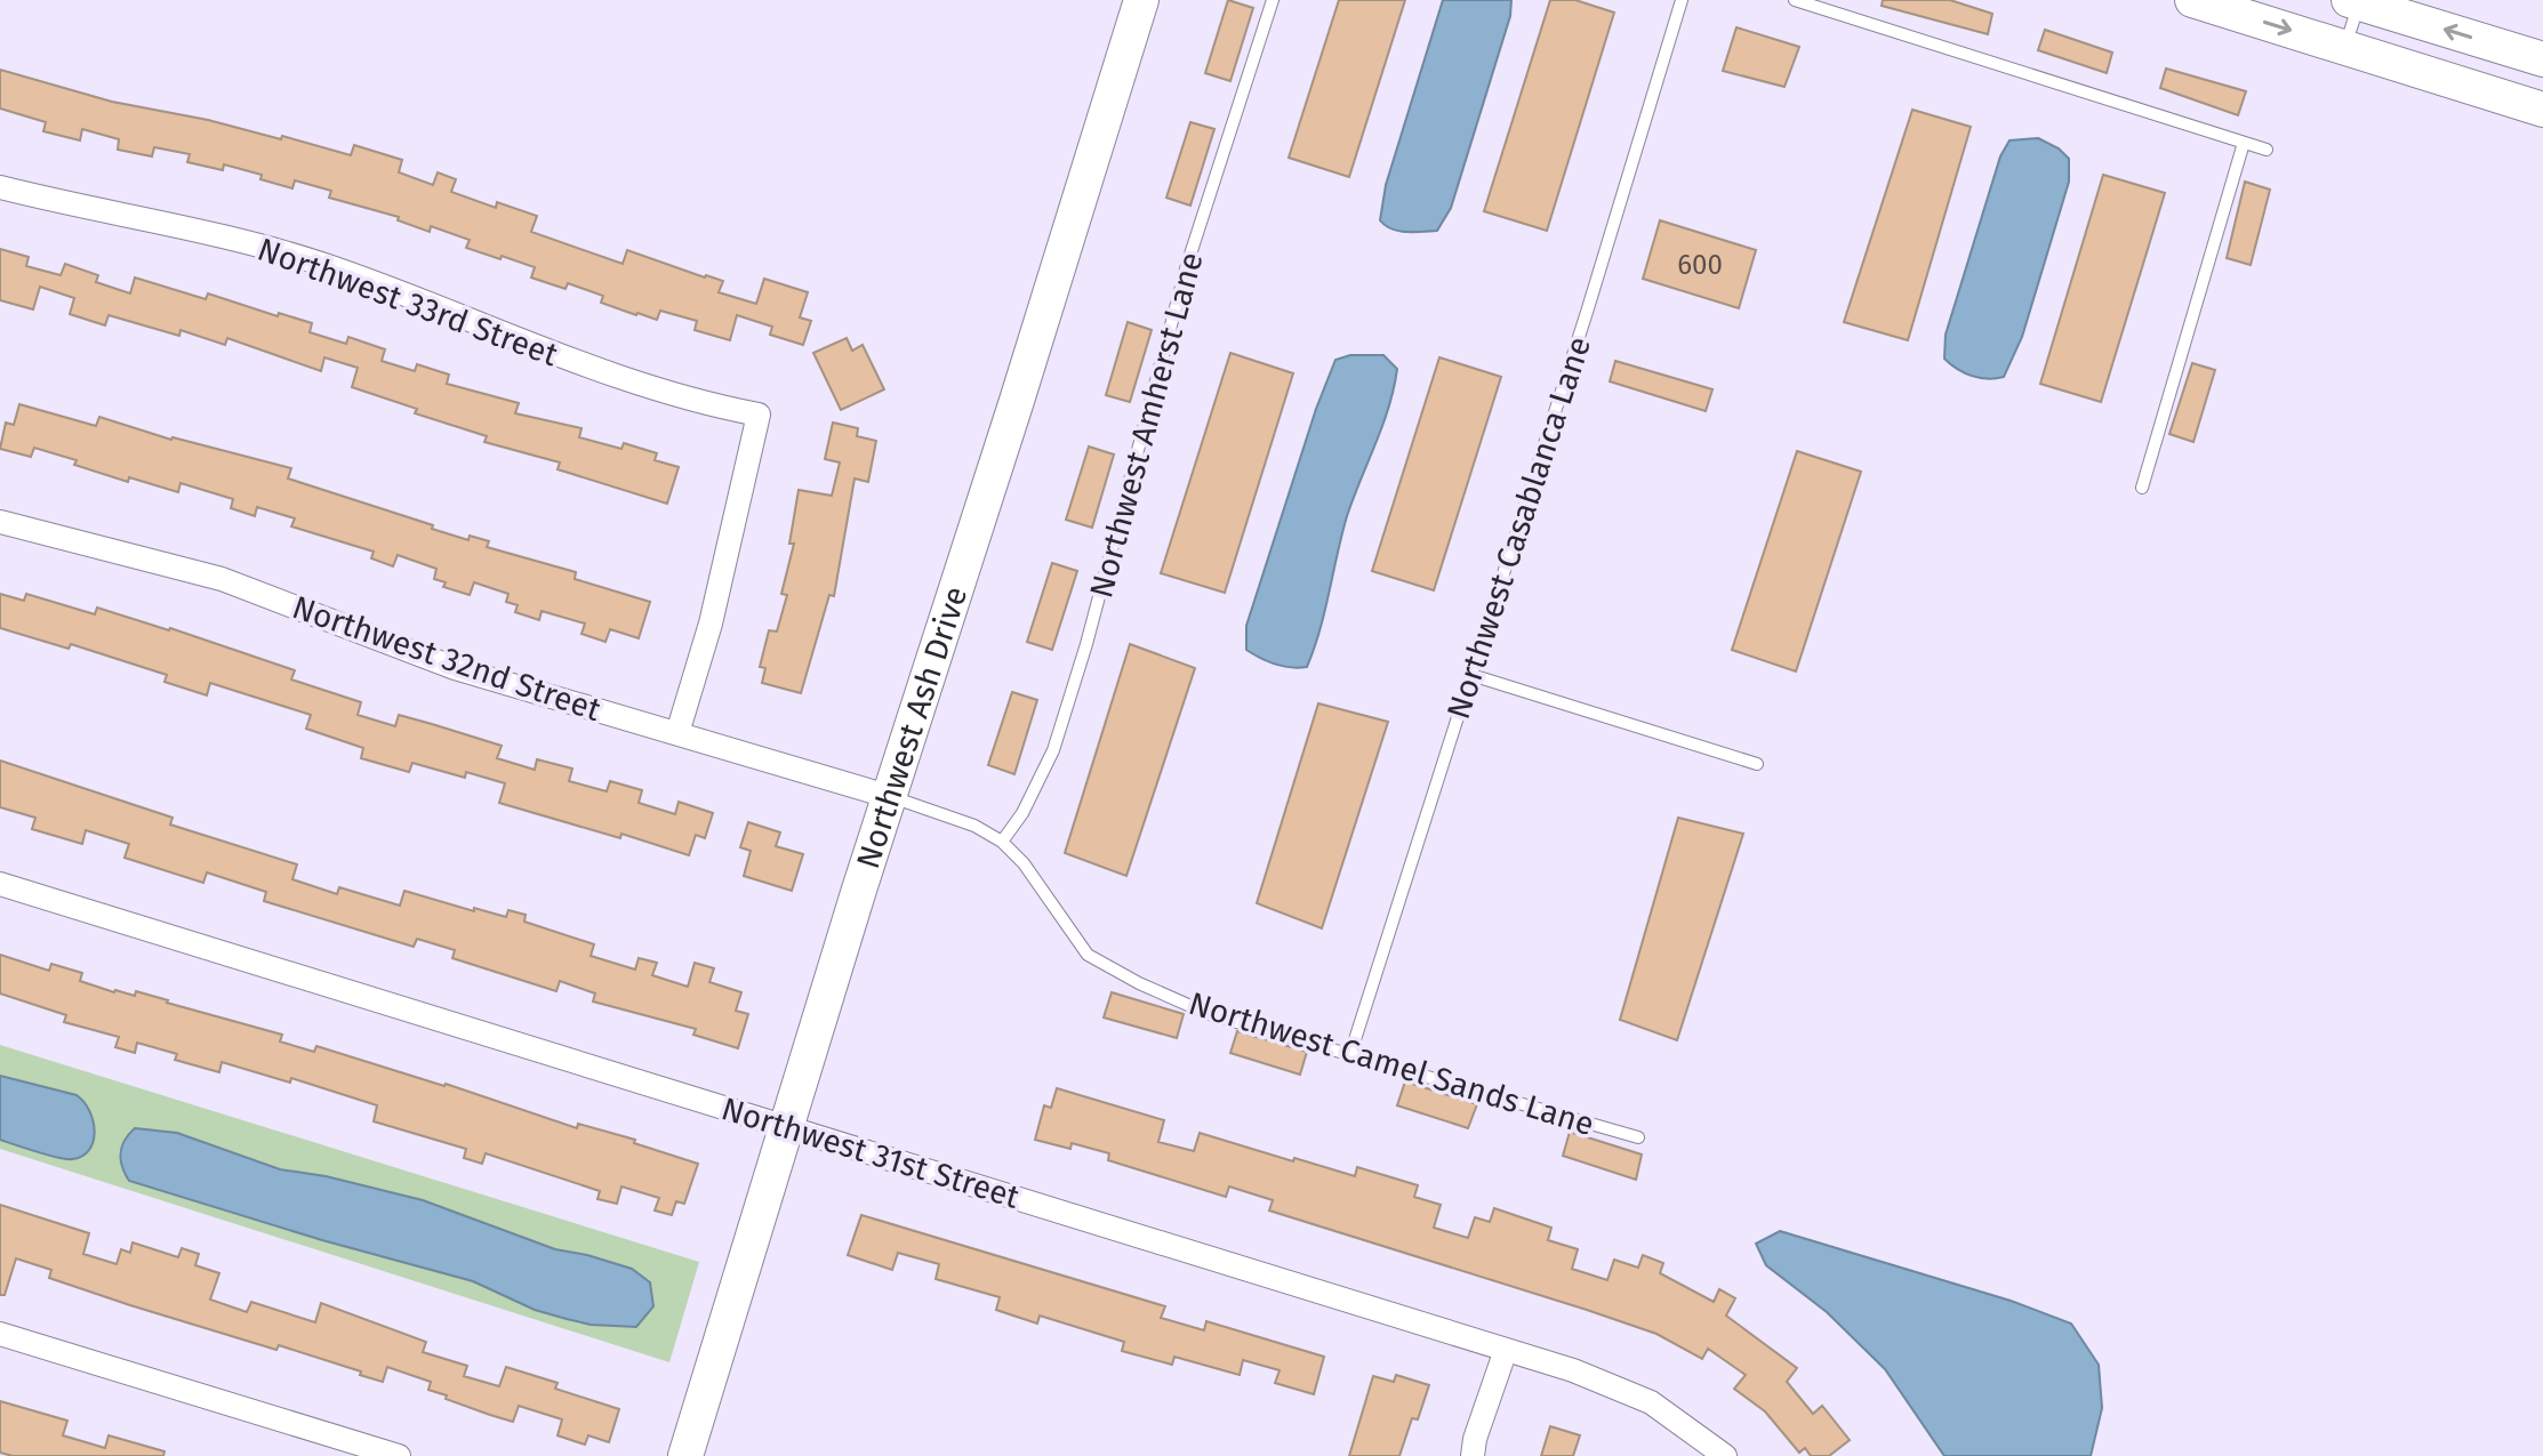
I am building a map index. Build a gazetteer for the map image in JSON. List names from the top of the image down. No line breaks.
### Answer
{"streets":{"street":["Northwest 33rd Street","Northwest 32nd Street","Northwest Ash Drive","Northwest 31st Street"],"lane":["Northwest Amherst Lane","Northwest Casablanca Lane","Northwest Camel Sands Lane"]},"crossings":[["Northwest 33rd Street","Northwest 32nd Street"],["Northwest Amherst Lane","Northwest Camel Sands Lane"],["Northwest Casablanca Lane","Northwest Camel Sands Lane"],["Northwest 32nd Street","Northwest Ash Drive"],["Northwest 32nd Street","Northwest Camel Sands Lane"],["Northwest Ash Drive","Northwest Camel Sands Lane"],["Northwest Ash Drive","Northwest 31st Street"]],"house_numbers":["600"]}
